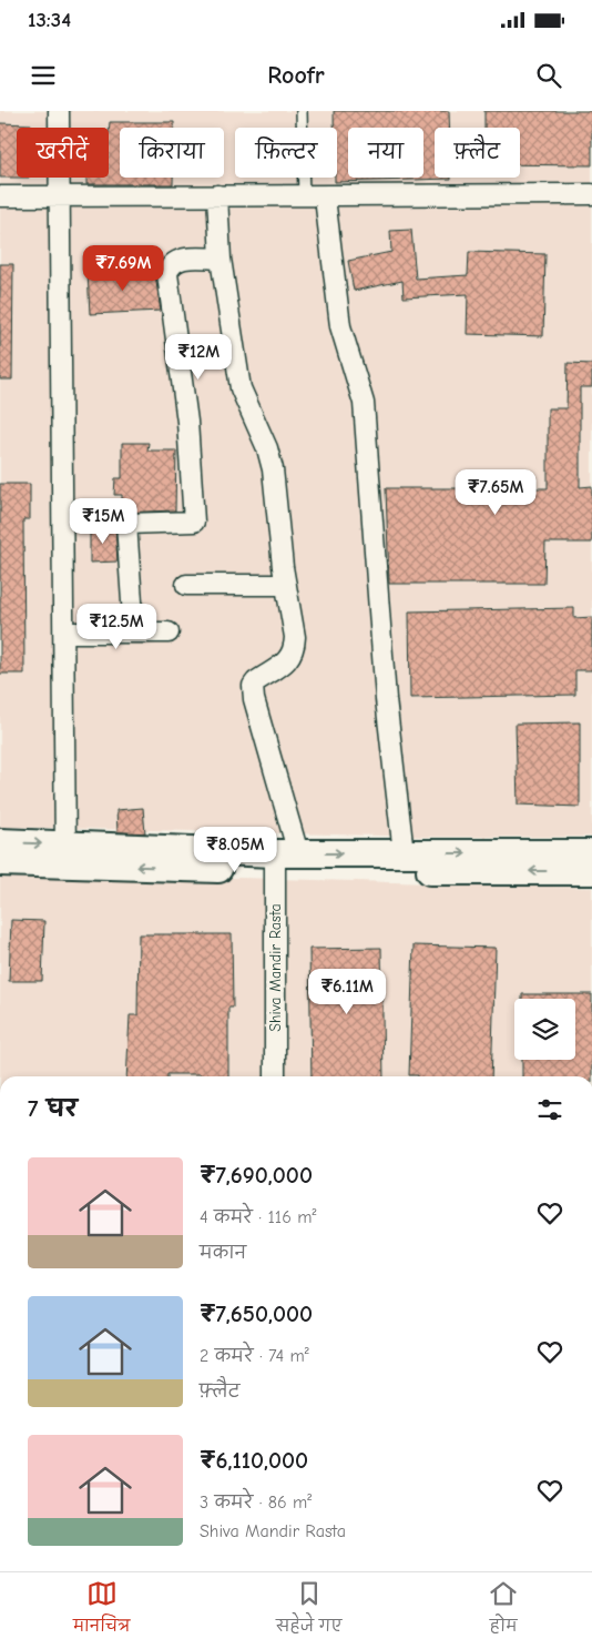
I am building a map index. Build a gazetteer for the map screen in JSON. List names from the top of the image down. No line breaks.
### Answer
{"streets":{"street":["Shiva Mandir Rasta"]},"page":{"status":"13:34","header":"Roofr","chip":["खरीदें","किराया","फ़िल्टर","नया","फ़्लैट"],"price":["₹7.69M","₹12M","₹7.65M","₹15M","₹12.5M","₹8.05M","₹6.11M"],"heading":"7 घर","list":[{"name":"₹7,690,000","note":"4 कमरे · 116 m² · मकान"},{"name":"₹7,650,000","note":"2 कमरे · 74 m² · फ़्लैट"},{"name":"₹6,110,000","note":"3 कमरे · 86 m² · Shiva Mandir Rasta"}],"tabs":["मानचित्र","सहेजे गए","होम"]}}
